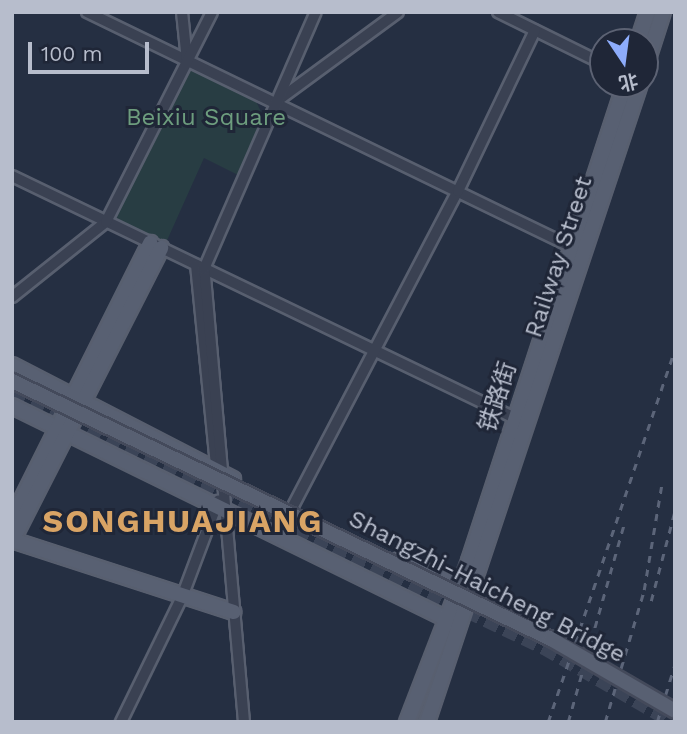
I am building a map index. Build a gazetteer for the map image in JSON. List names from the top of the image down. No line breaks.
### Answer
{"streets":{"main road":["Railway Street","Shangzhi-Haicheng Bridge"]},"districts":["SONGHUAJIANG"],"parks":["Beixiu Square"],"scale_bar":"100 m","north":"bottom"}
